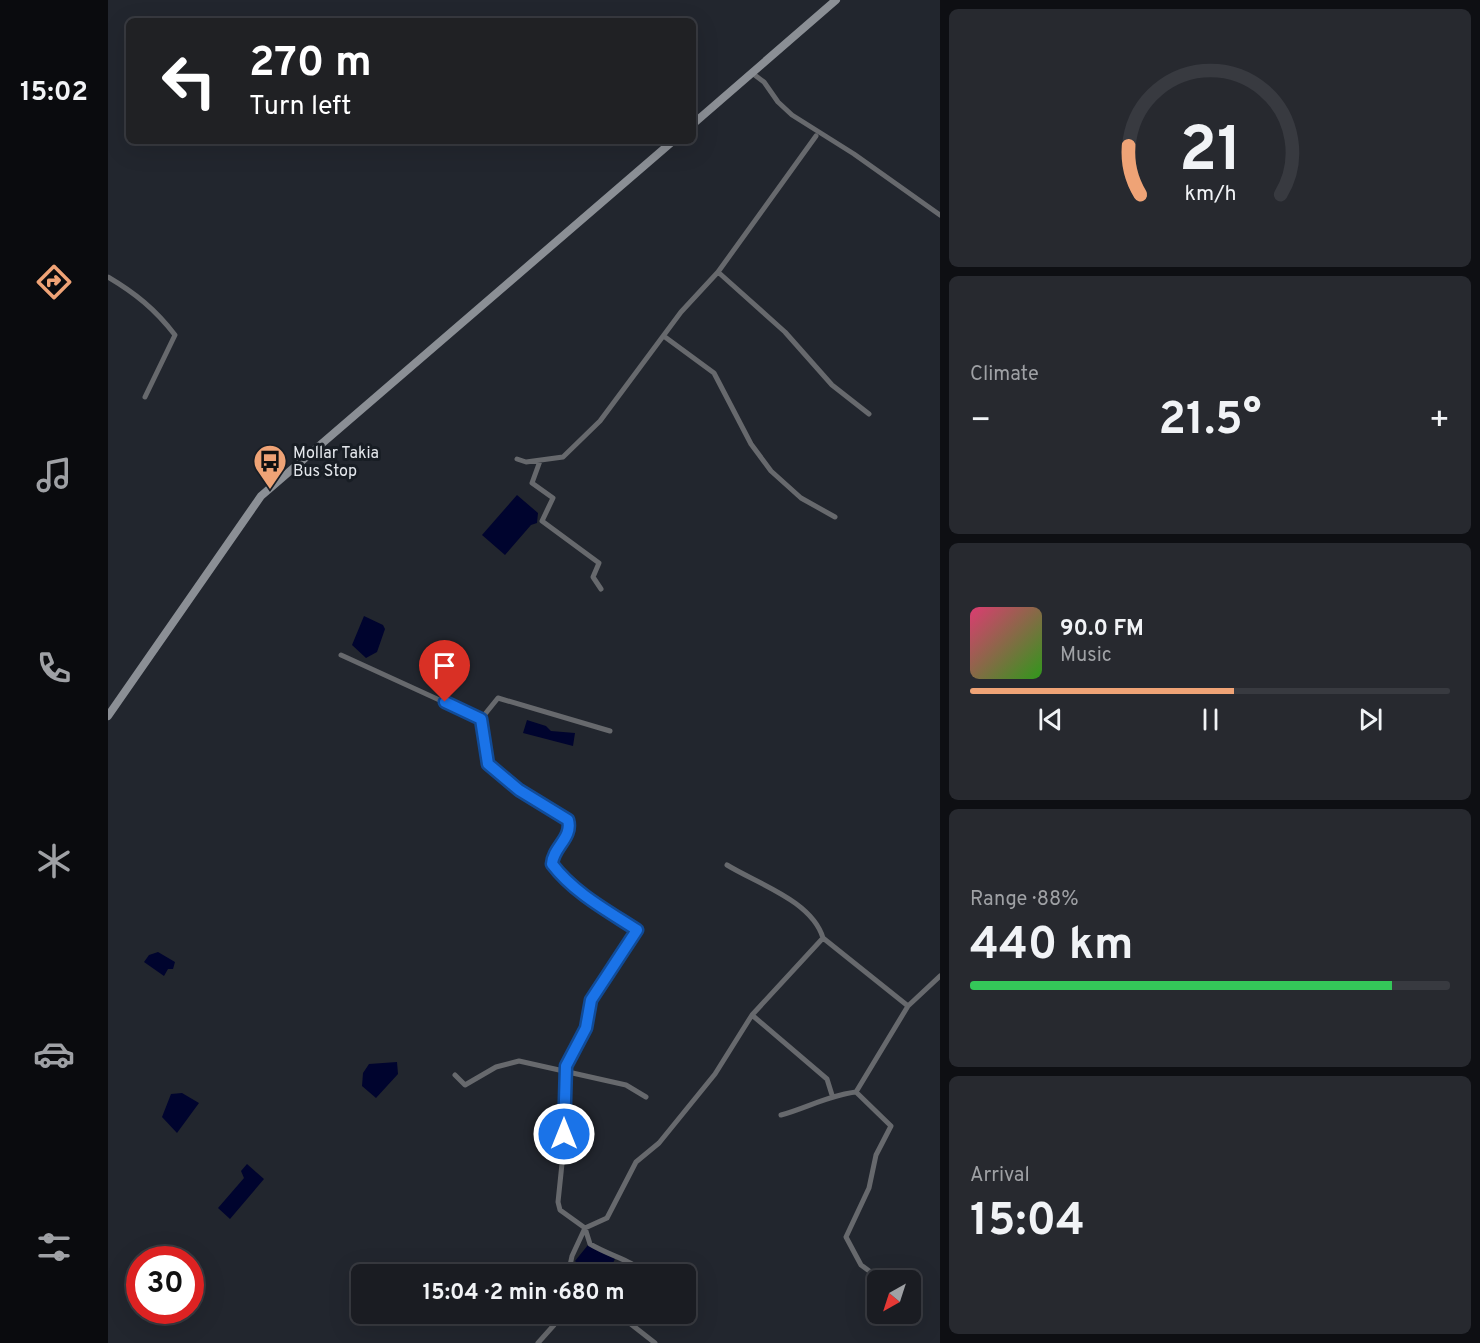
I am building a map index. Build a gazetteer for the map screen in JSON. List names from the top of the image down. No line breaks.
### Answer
{"places":{"bus stop":["Mollar Takia Bus Stop"]},"north":"bottom left","page":{"tabs":"15:02","turn":["270 m","Turn left"],"tile":["Climate",["Range · 88%","440 km"],["Arrival","15:04"]],"heat":["−","21.5°","+"],"song":["90.0 FM","Music"],"limit":"30","trip":"15:04 · 2 min · 680 m","gauge":["21","km/h"]}}
